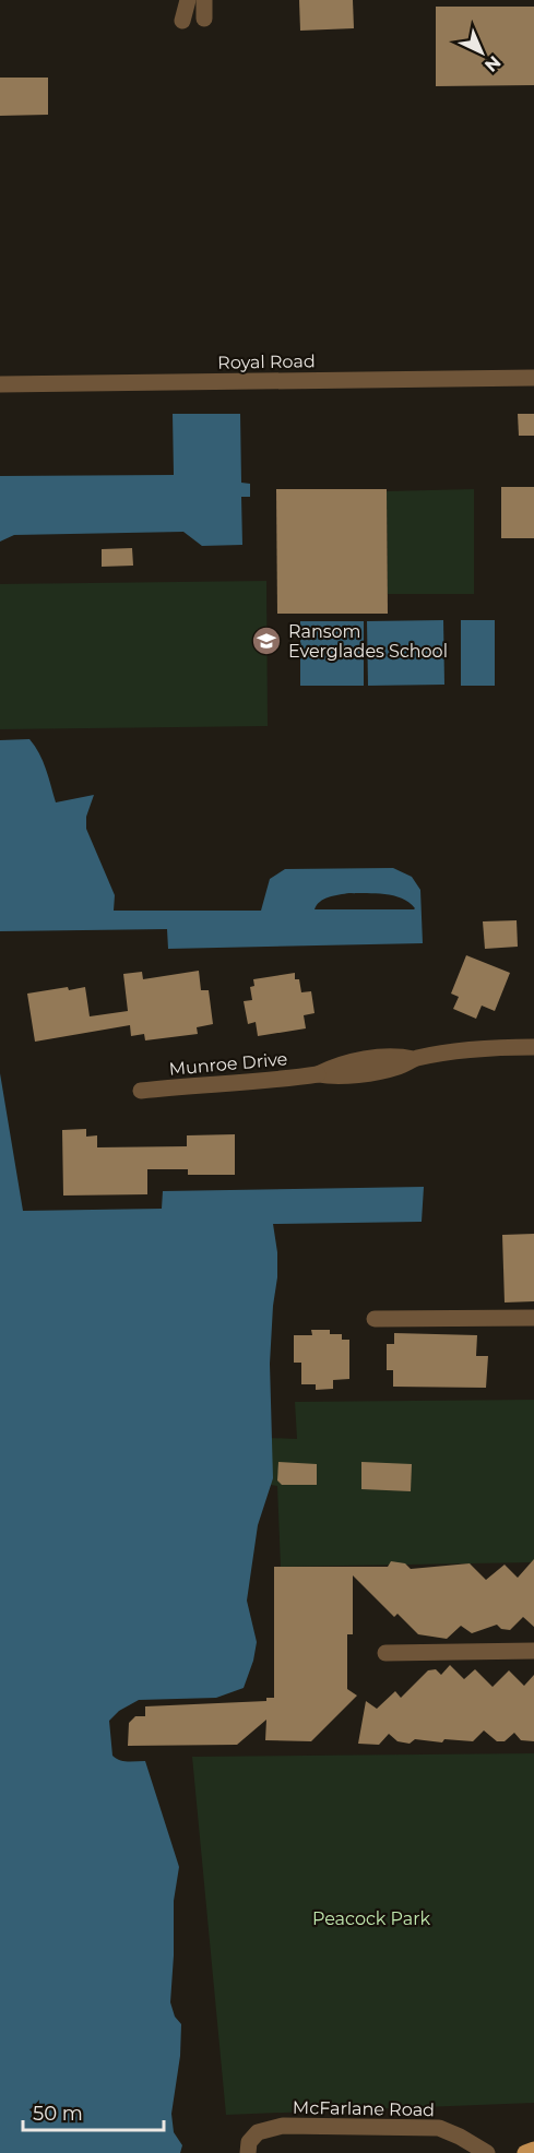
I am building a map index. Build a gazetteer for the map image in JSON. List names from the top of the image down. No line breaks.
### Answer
{"streets":{"street":["Royal Road","Munroe Drive","McFarlane Road"]},"parks":["Peacock Park"],"places":{"school or university":["Ransom Everglades School"]},"scale_bar":"50 m","north":"bottom right"}
